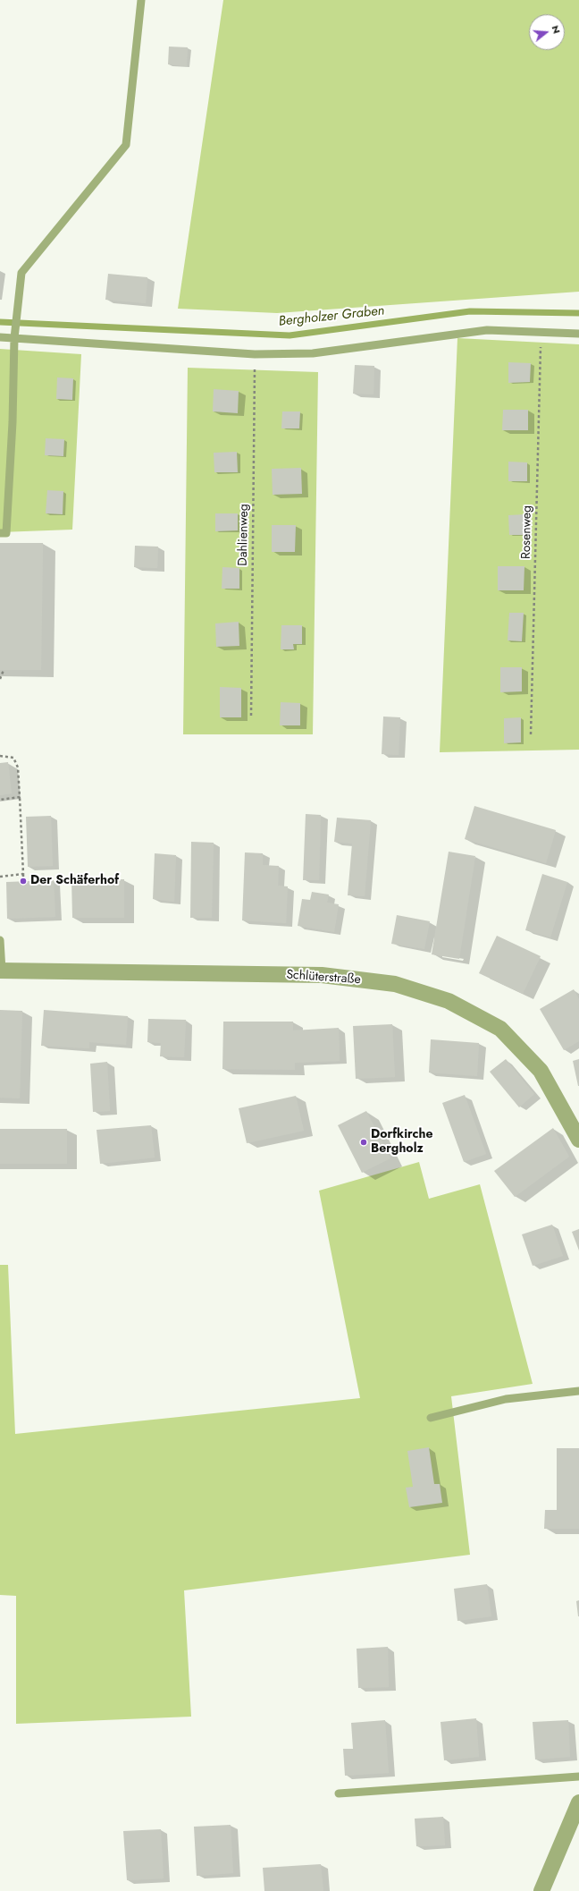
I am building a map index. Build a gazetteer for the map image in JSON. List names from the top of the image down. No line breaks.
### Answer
{"streets":{"street":["Schlüterstraße"],"path":["Rosenweg","Dahlienweg"]},"water":["Bergholzer Graben"],"places":["Der Schäferhof","Dorfkirche Bergholz"],"north":"right"}
